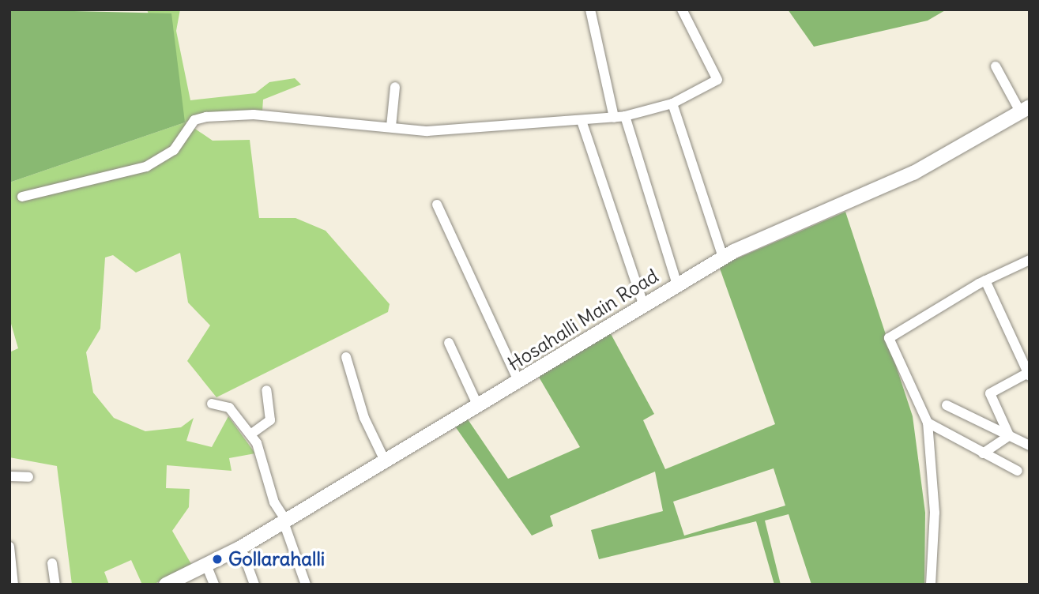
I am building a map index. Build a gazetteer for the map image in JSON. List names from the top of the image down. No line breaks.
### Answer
{"streets":{"street":["Hosahalli Main Road"]},"places":["Gollarahalli"]}
